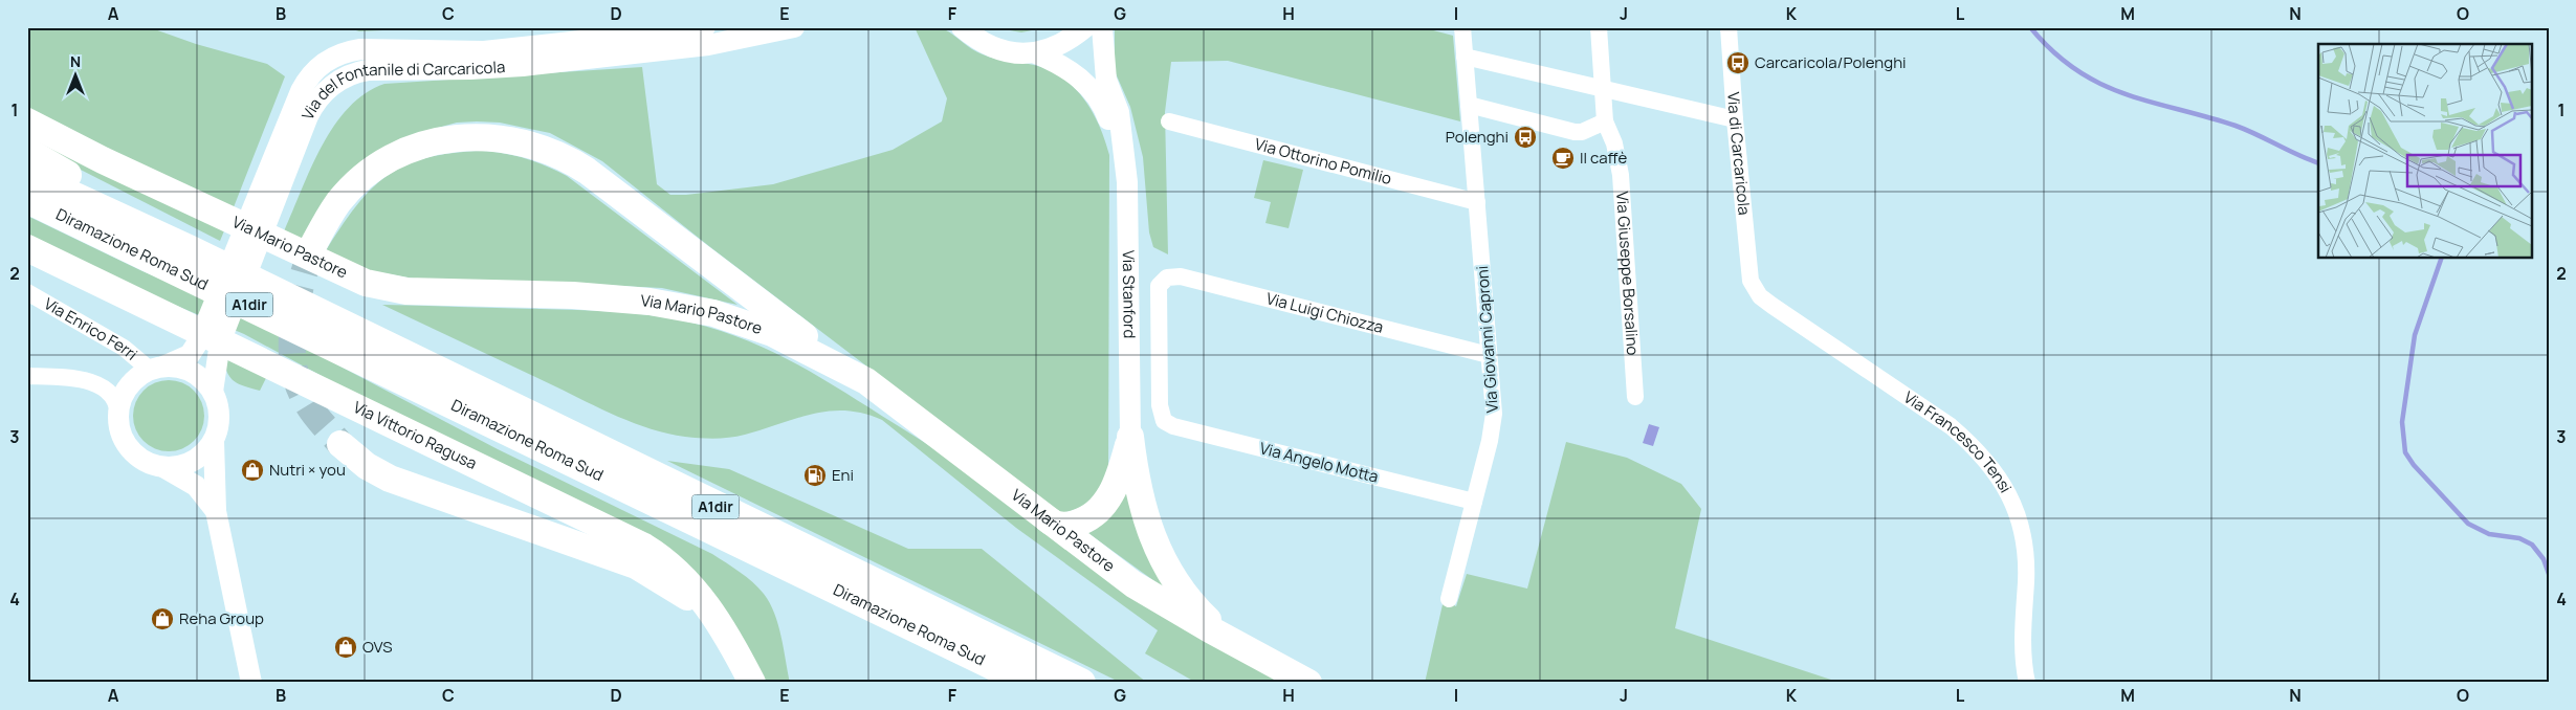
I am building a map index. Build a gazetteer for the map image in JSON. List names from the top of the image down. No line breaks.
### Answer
{"streets":{"highway":["Via Mario Pastore","Diramazione Roma Sud","A1dir","Via Vittorio Ragusa"],"street":["Via del Fontanile di Carcaricola","Via di Carcaricola","Via Ottorino Pomilio","Via Giuseppe Borsalino","Via Stanford","Via Luigi Chiozza","Via Enrico Ferri","Via Giovanni Caproni","Via Francesco Tensi","Via Angelo Motta"]},"crossings":[["Via del Fontanile di Carcaricola","Via Enrico Ferri"],["Via di Carcaricola","Via Francesco Tensi"],["Via Ottorino Pomilio","Via Giovanni Caproni"],["Diramazione Roma Sud","A1dir"],["Via Luigi Chiozza","Via Giovanni Caproni"],["Via Luigi Chiozza","Via Angelo Motta"],["Via Giovanni Caproni","Via Angelo Motta"]],"places":{"bus stop":["Carcaricola/Polenghi","Polenghi"],"cafe":["Il caffè"],"shop":["Nutri × you","Reha Group","OVS"],"fuel station":["Eni"]},"north":"top","grid":{"columns":["A","B","C","D","E","F","G","H","I","J","K","L","M","N","O"],"rows":["1","2","3","4"]}}
